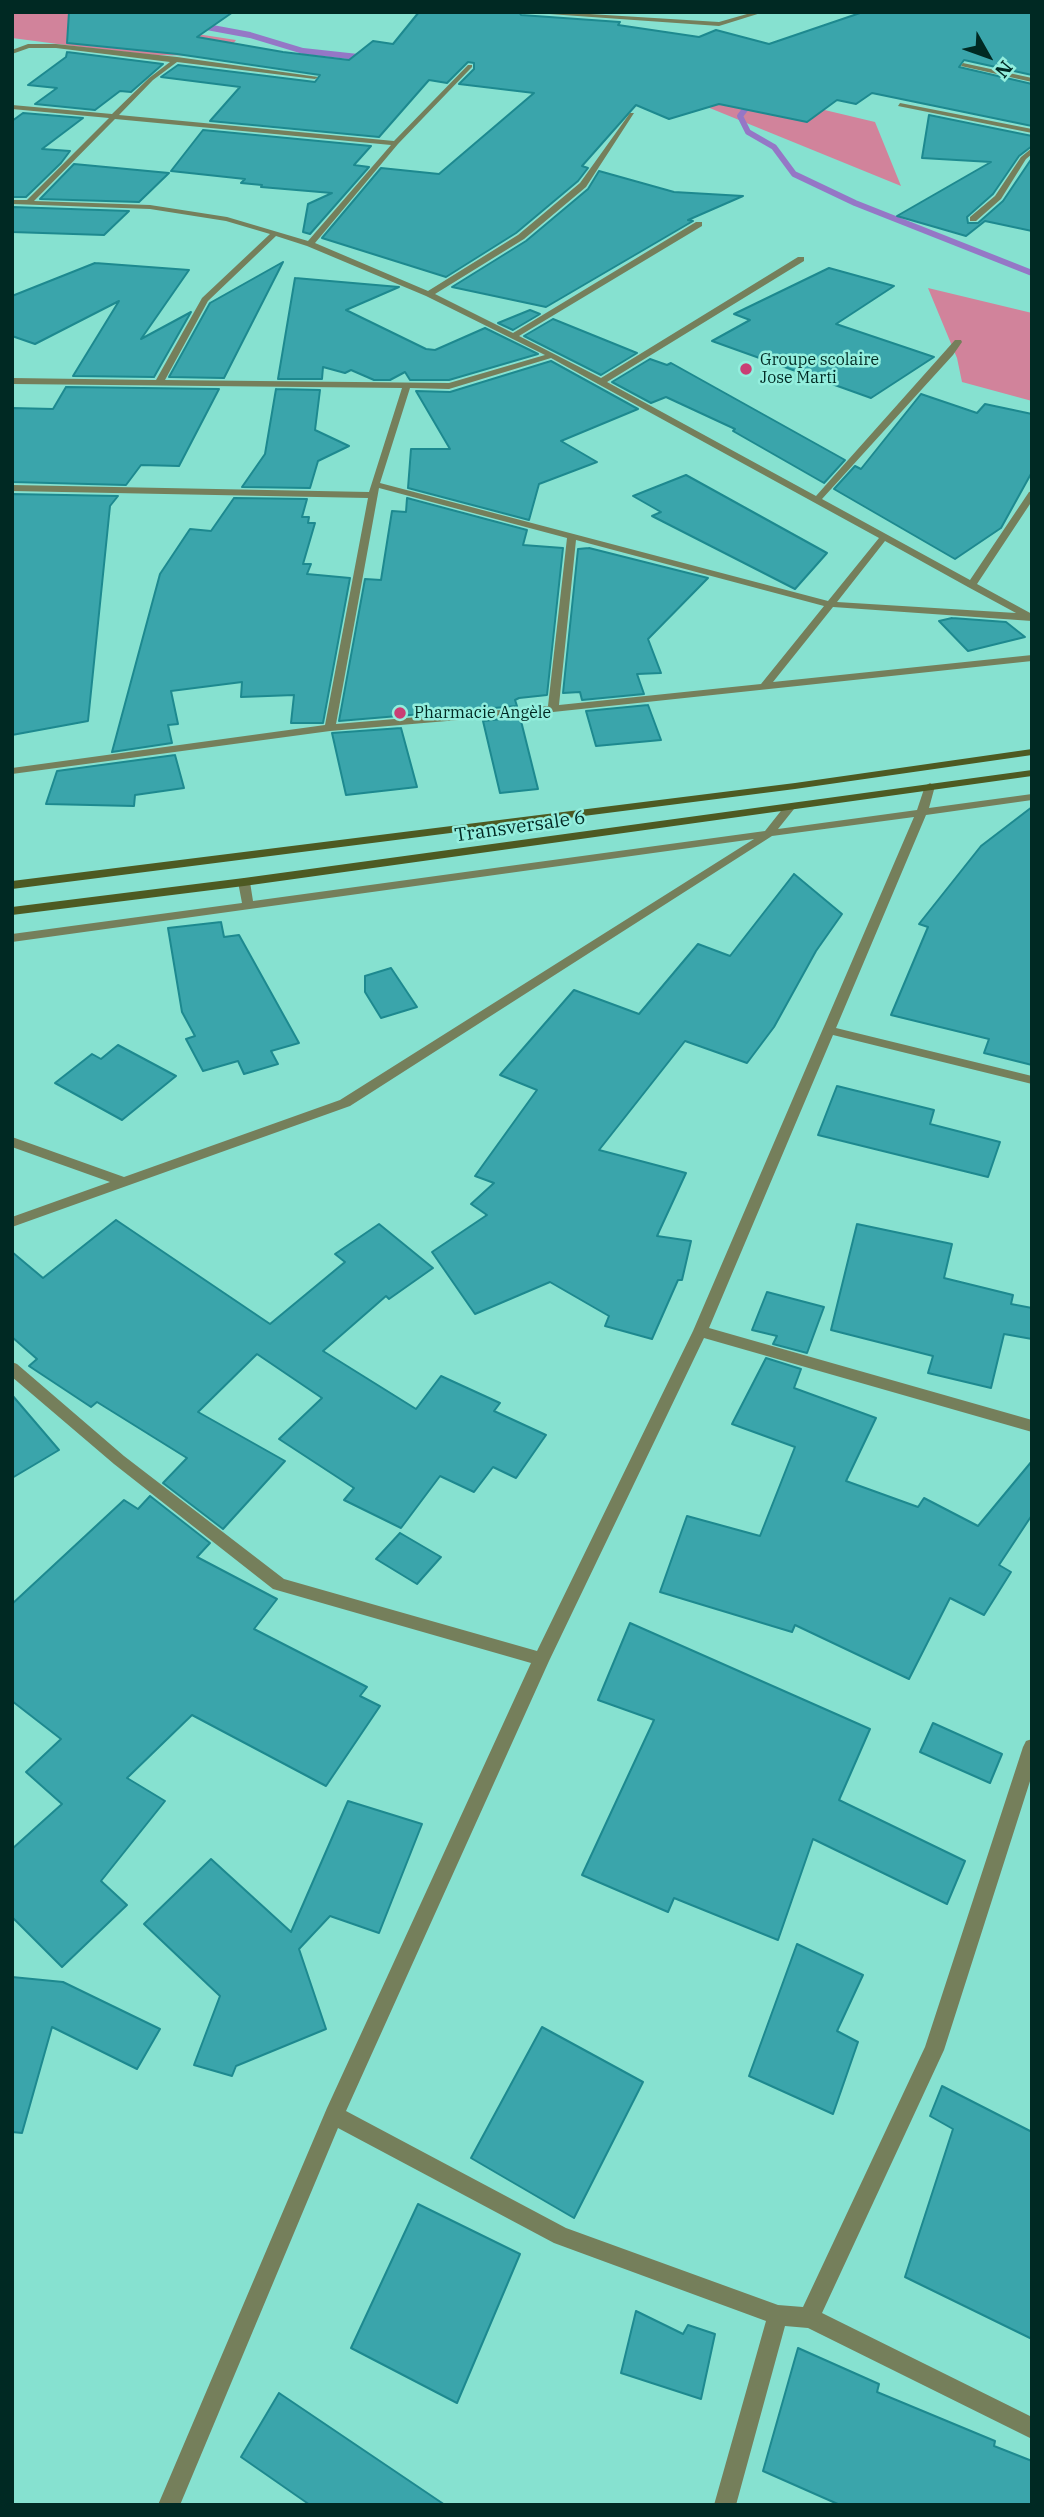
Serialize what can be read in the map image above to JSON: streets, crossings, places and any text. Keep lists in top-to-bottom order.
{
  "streets": {
    "main road": ["Transversale 6"]
  },
  "places": ["Groupe scolaire Jose Marti", "Pharmacie Angèle"],
  "north": "bottom right"
}
